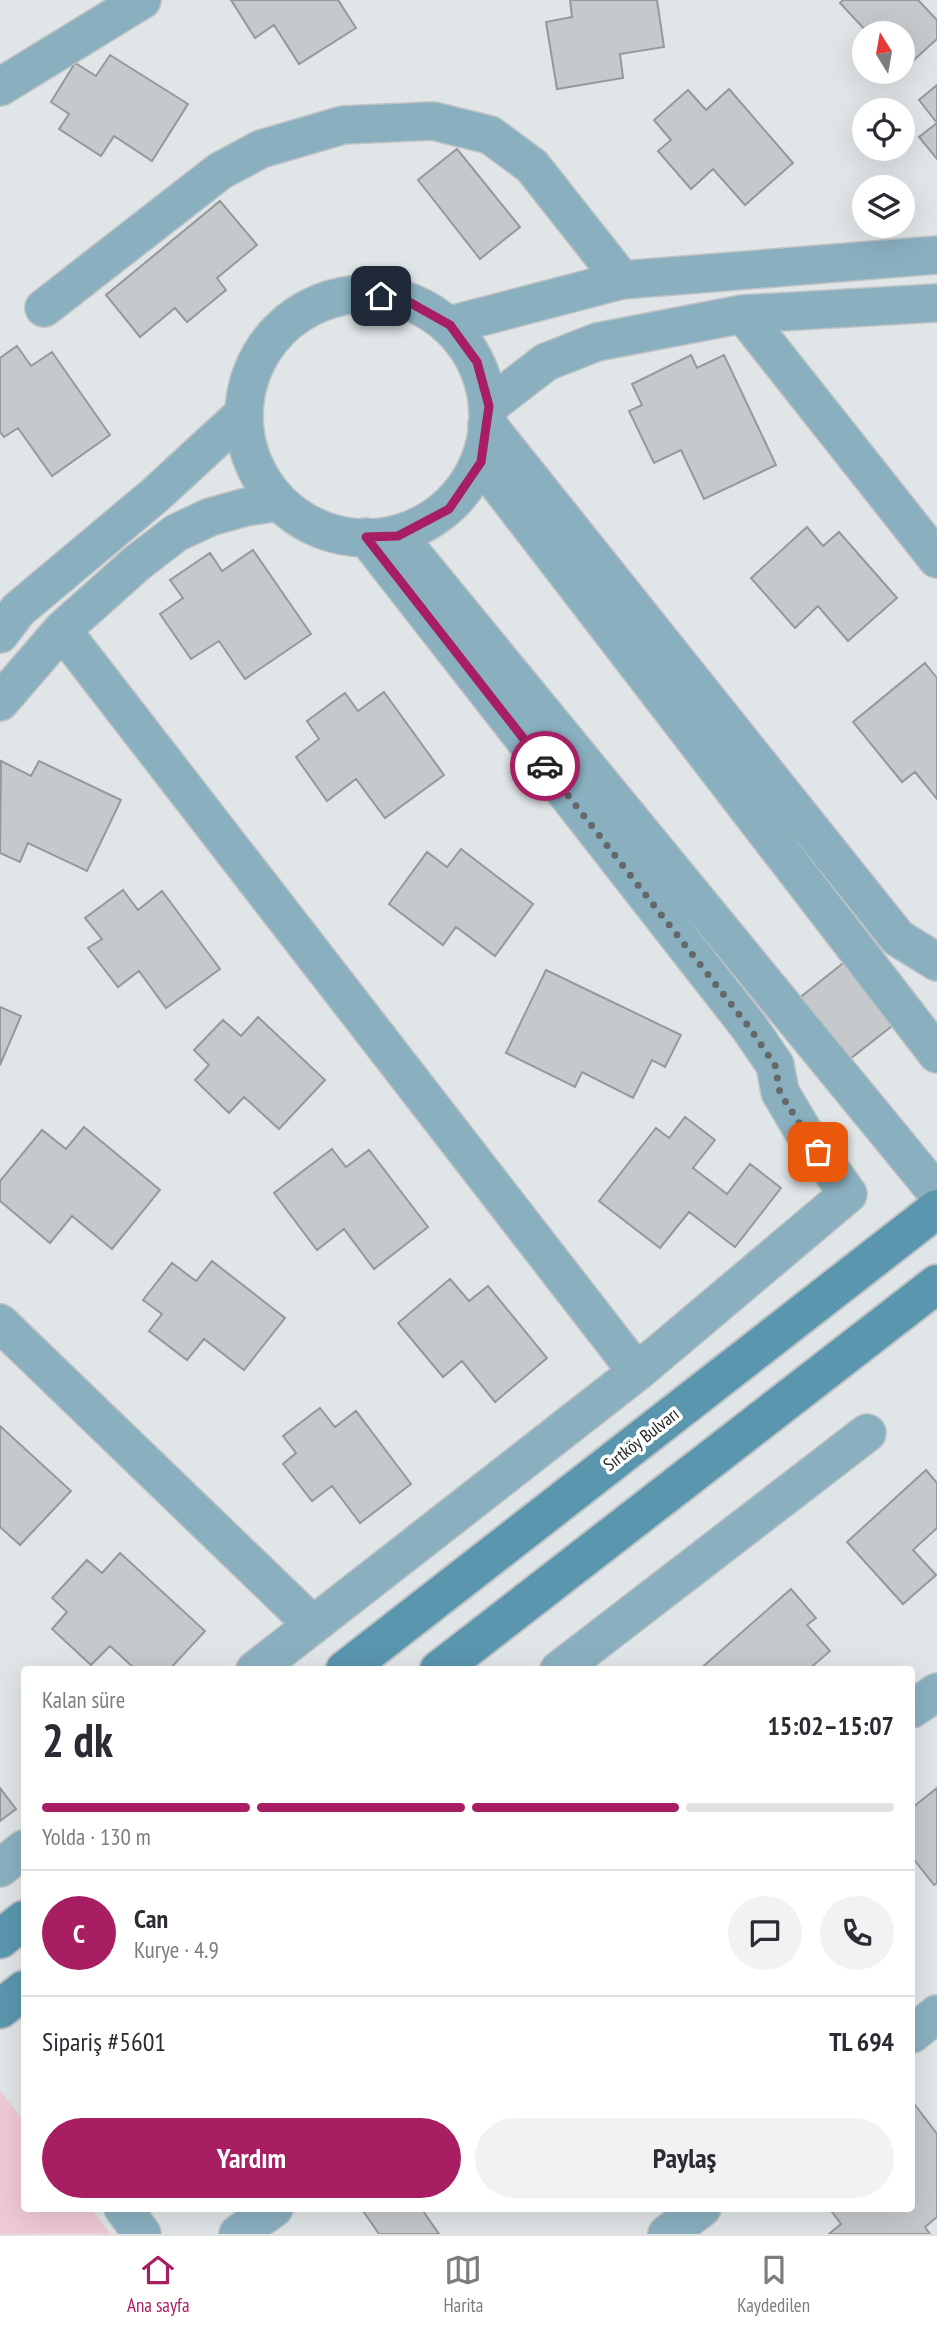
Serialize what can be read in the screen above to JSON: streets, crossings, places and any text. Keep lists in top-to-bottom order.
{
  "streets": {
    "main road": ["Sırtköy Bulvarı"]
  },
  "north": "top",
  "page": {
    "heading": ["2 dk", "Kalan süre", "15:02–15:07"],
    "panel": [
      "Can",
      "Kurye · 4.9",
      "Sipariş #5601",
      "TL 694"
    ],
    "bar": "Yolda · 130 m",
    "round": "C",
    "buttons": ["Yardım", "Paylaş"],
    "tabs": ["Ana sayfa", "Harita", "Kaydedilen"]
  }
}
